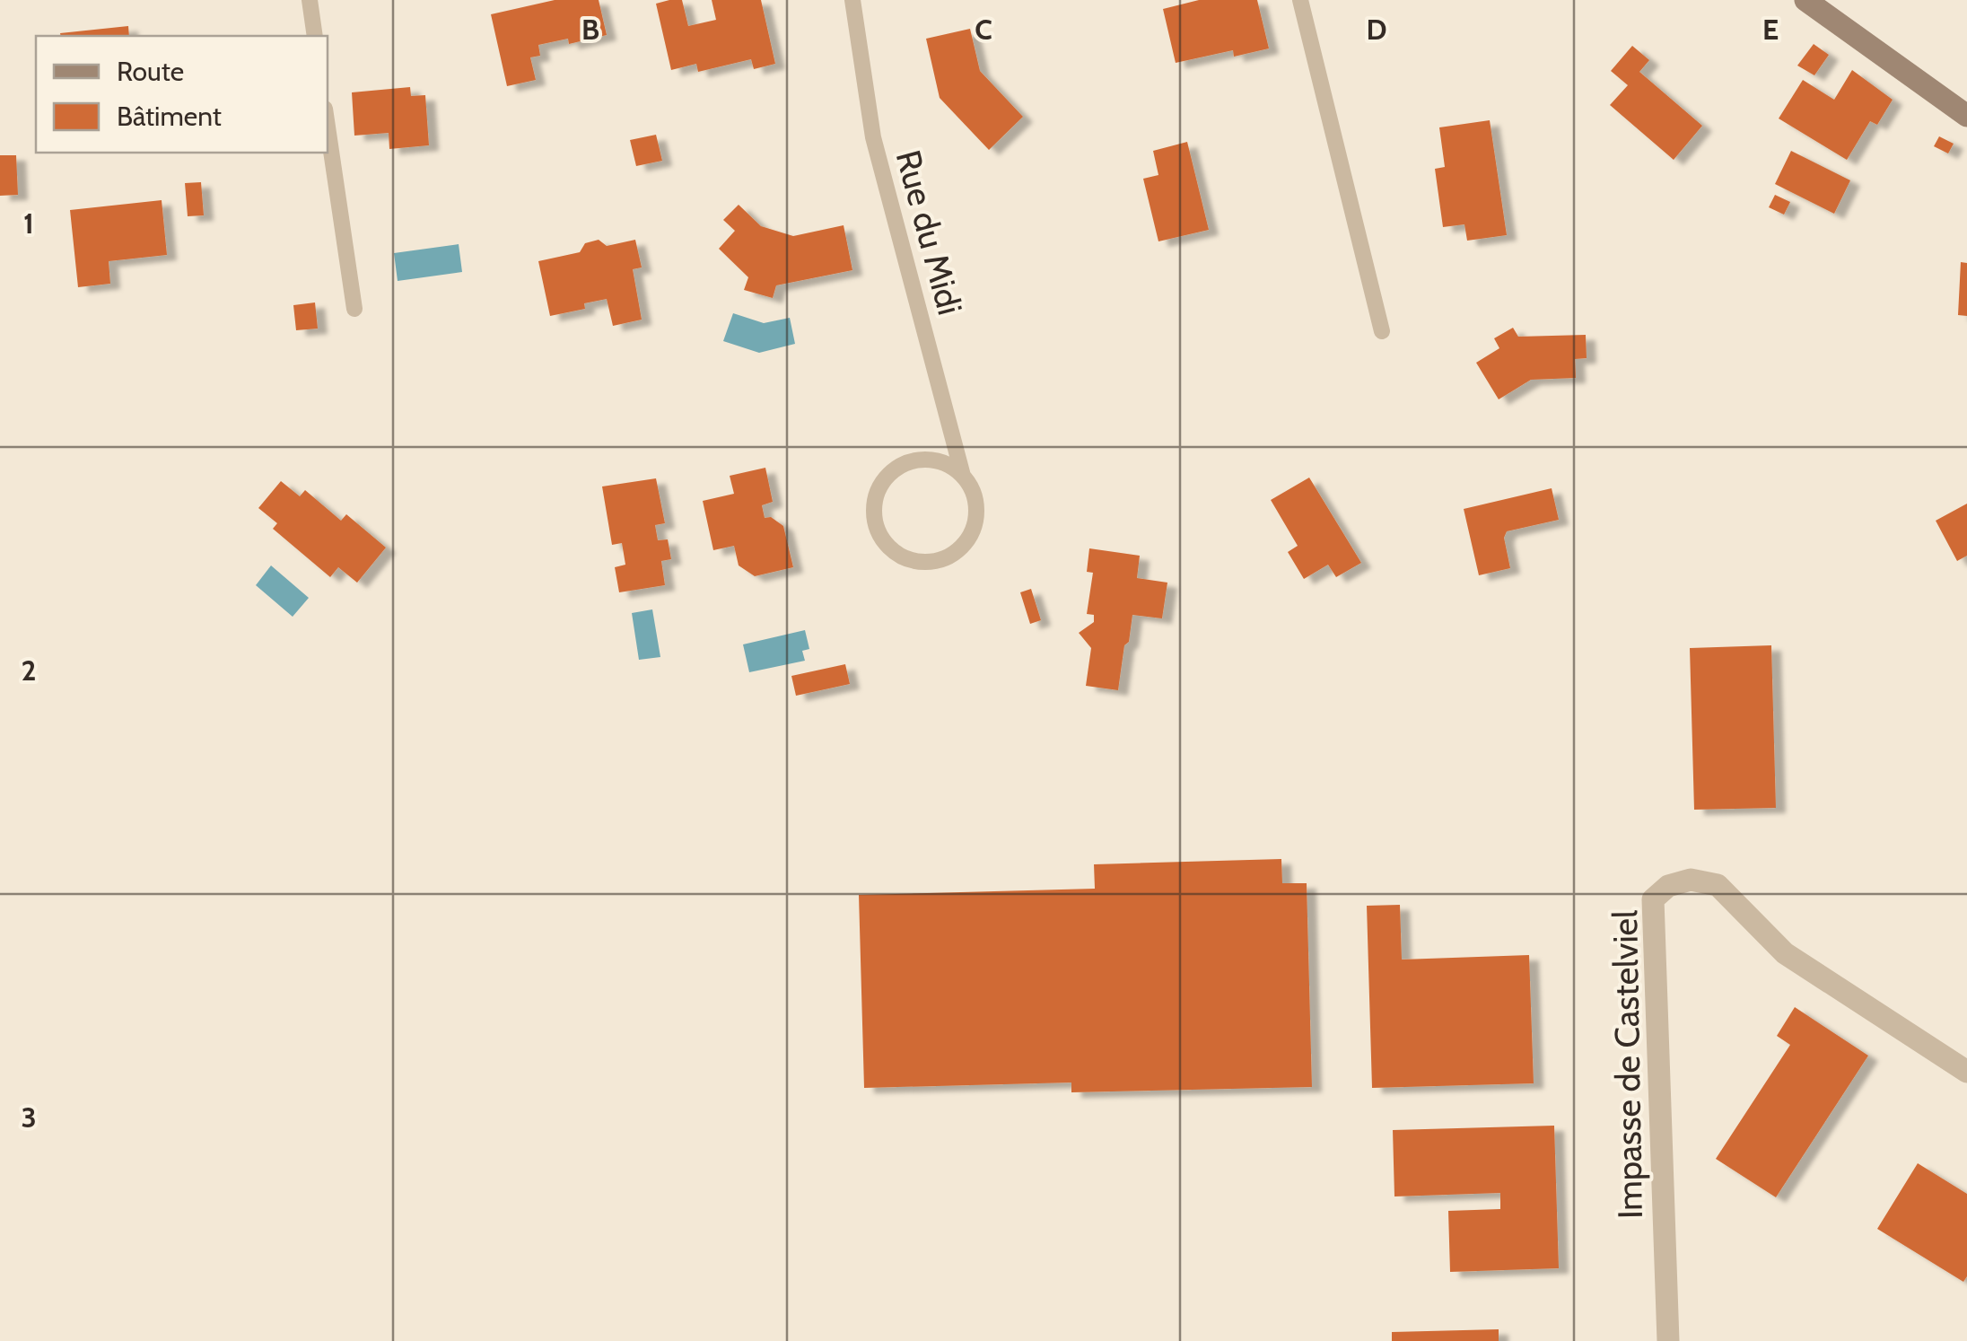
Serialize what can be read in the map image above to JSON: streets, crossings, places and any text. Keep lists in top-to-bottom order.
{
  "streets": {
    "street": ["Impasse de Castelviel"],
    "lane": ["Rue du Midi"]
  },
  "legend": ["Route", "Bâtiment"],
  "grid": {
    "columns": [
      "B",
      "C",
      "D",
      "E"
    ],
    "rows": ["1", "2", "3"]
  }
}
